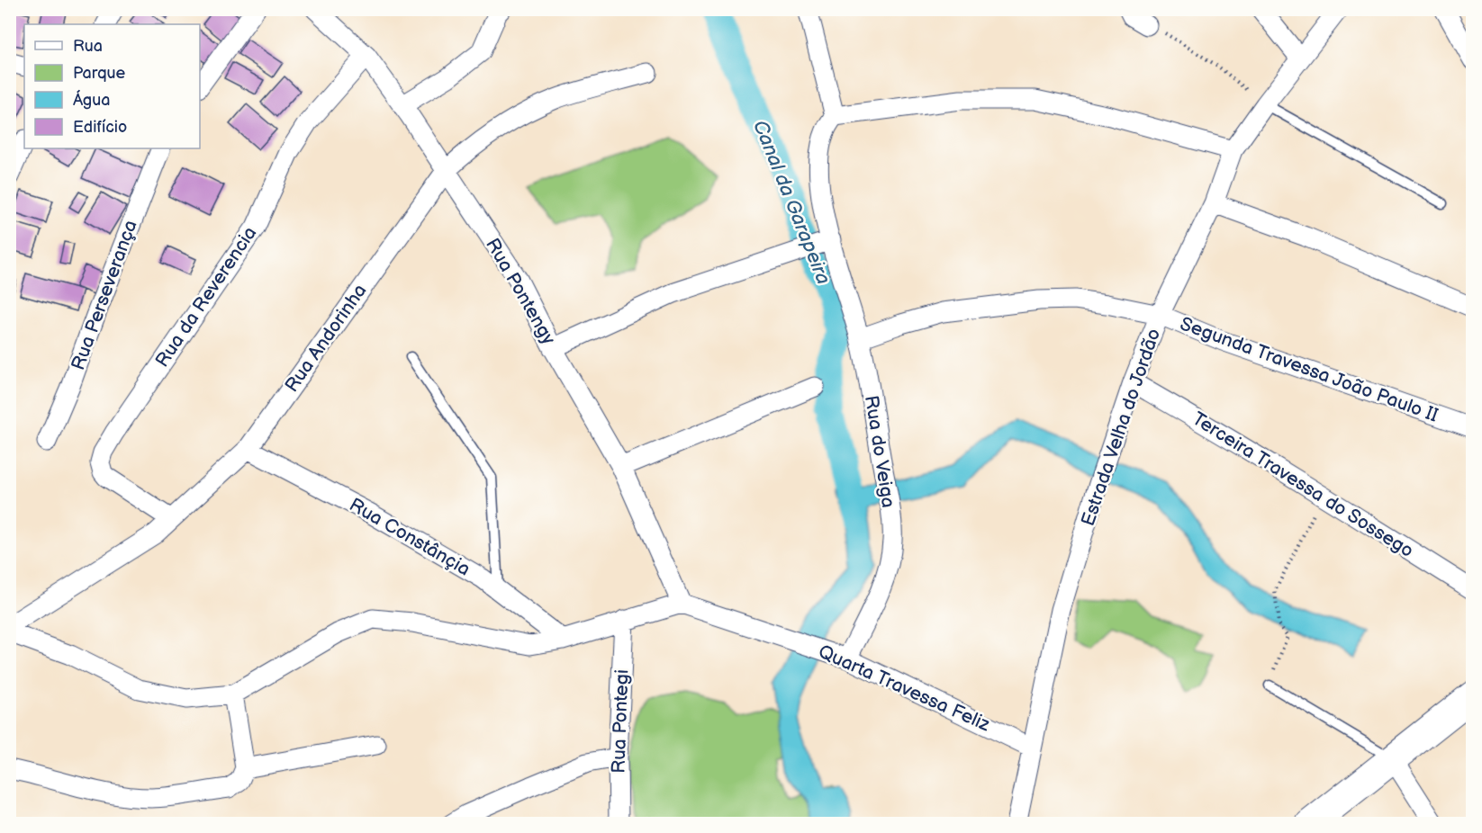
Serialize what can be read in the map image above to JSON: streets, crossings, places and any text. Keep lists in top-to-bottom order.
{
  "streets": {
    "street": [
      "Rua Pontengy",
      "Rua Perseverança",
      "Rua da Reverencia",
      "Rua Andorinha",
      "Segunda Travessa João Paulo II",
      "Estrada Velha do Jordão",
      "Rua do Veiga",
      "Terceira Travessa do Sossego",
      "Rua Constânçia",
      "Quarta Travessa Feliz",
      "Rua Pontegi"
    ]
  },
  "crossings": [
    ["Rua Pontengy", "Rua da Reverencia"],
    ["Rua Pontengy", "Rua Andorinha"],
    ["Rua Pontengy", "Quarta Travessa Feliz"],
    ["Rua da Reverencia", "Rua Andorinha"],
    ["Rua Andorinha", "Rua Constânçia"],
    ["Segunda Travessa João Paulo II", "Estrada Velha do Jordão"],
    ["Segunda Travessa João Paulo II", "Rua do Veiga"],
    ["Estrada Velha do Jordão", "Terceira Travessa do Sossego"],
    ["Estrada Velha do Jordão", "Quarta Travessa Feliz"],
    ["Rua do Veiga", "Quarta Travessa Feliz"]
  ],
  "water": ["Canal da Garapeira"],
  "legend": [
    "Rua",
    "Parque",
    "Água",
    "Edifício"
  ]
}
